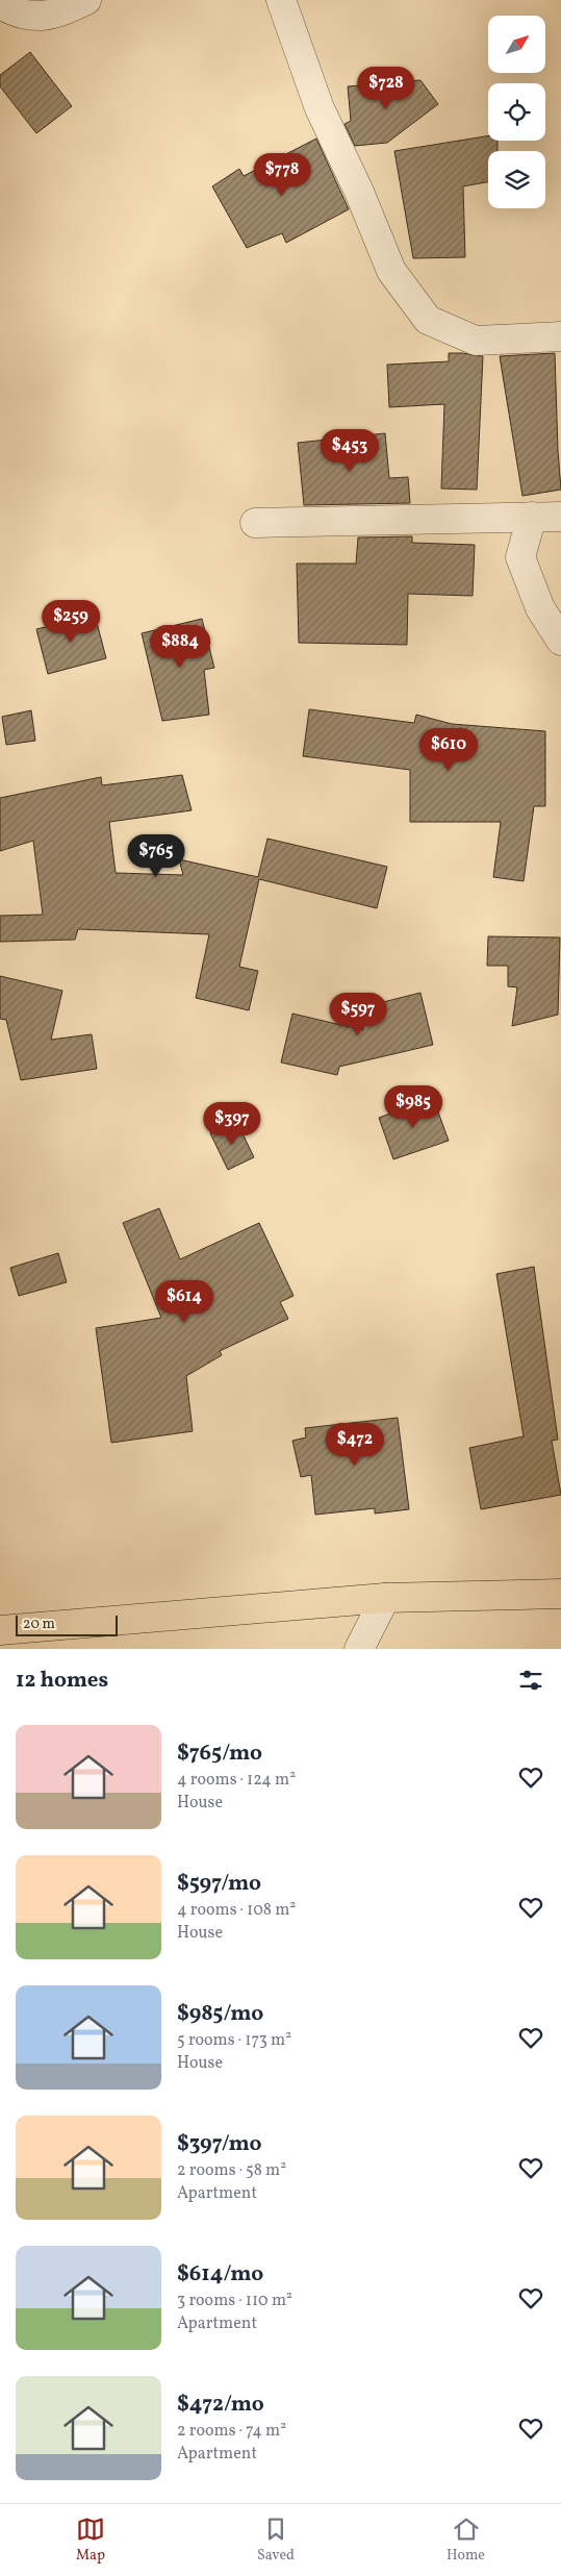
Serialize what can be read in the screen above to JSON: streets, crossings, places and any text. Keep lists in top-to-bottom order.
{
  "scale_bar": "20 m",
  "north": "top right",
  "page": {
    "price": [
      "$728",
      "$778",
      "$453",
      "$259",
      "$884",
      "$610",
      "$765",
      "$597",
      "$985",
      "$397",
      "$614",
      "$472"
    ],
    "scale": "20 m",
    "heading": "12 homes",
    "list": [
      {
        "name": "$765/mo",
        "note": "4 rooms · 124 m² · House"
      },
      {
        "name": "$597/mo",
        "note": "4 rooms · 108 m² · House"
      },
      {
        "name": "$985/mo",
        "note": "5 rooms · 173 m² · House"
      },
      {
        "name": "$397/mo",
        "note": "2 rooms · 58 m² · Apartment"
      },
      {
        "name": "$614/mo",
        "note": "3 rooms · 110 m² · Apartment"
      },
      {
        "name": "$472/mo",
        "note": "2 rooms · 74 m² · Apartment"
      }
    ],
    "tabs": ["Map", "Saved", "Home"]
  }
}
